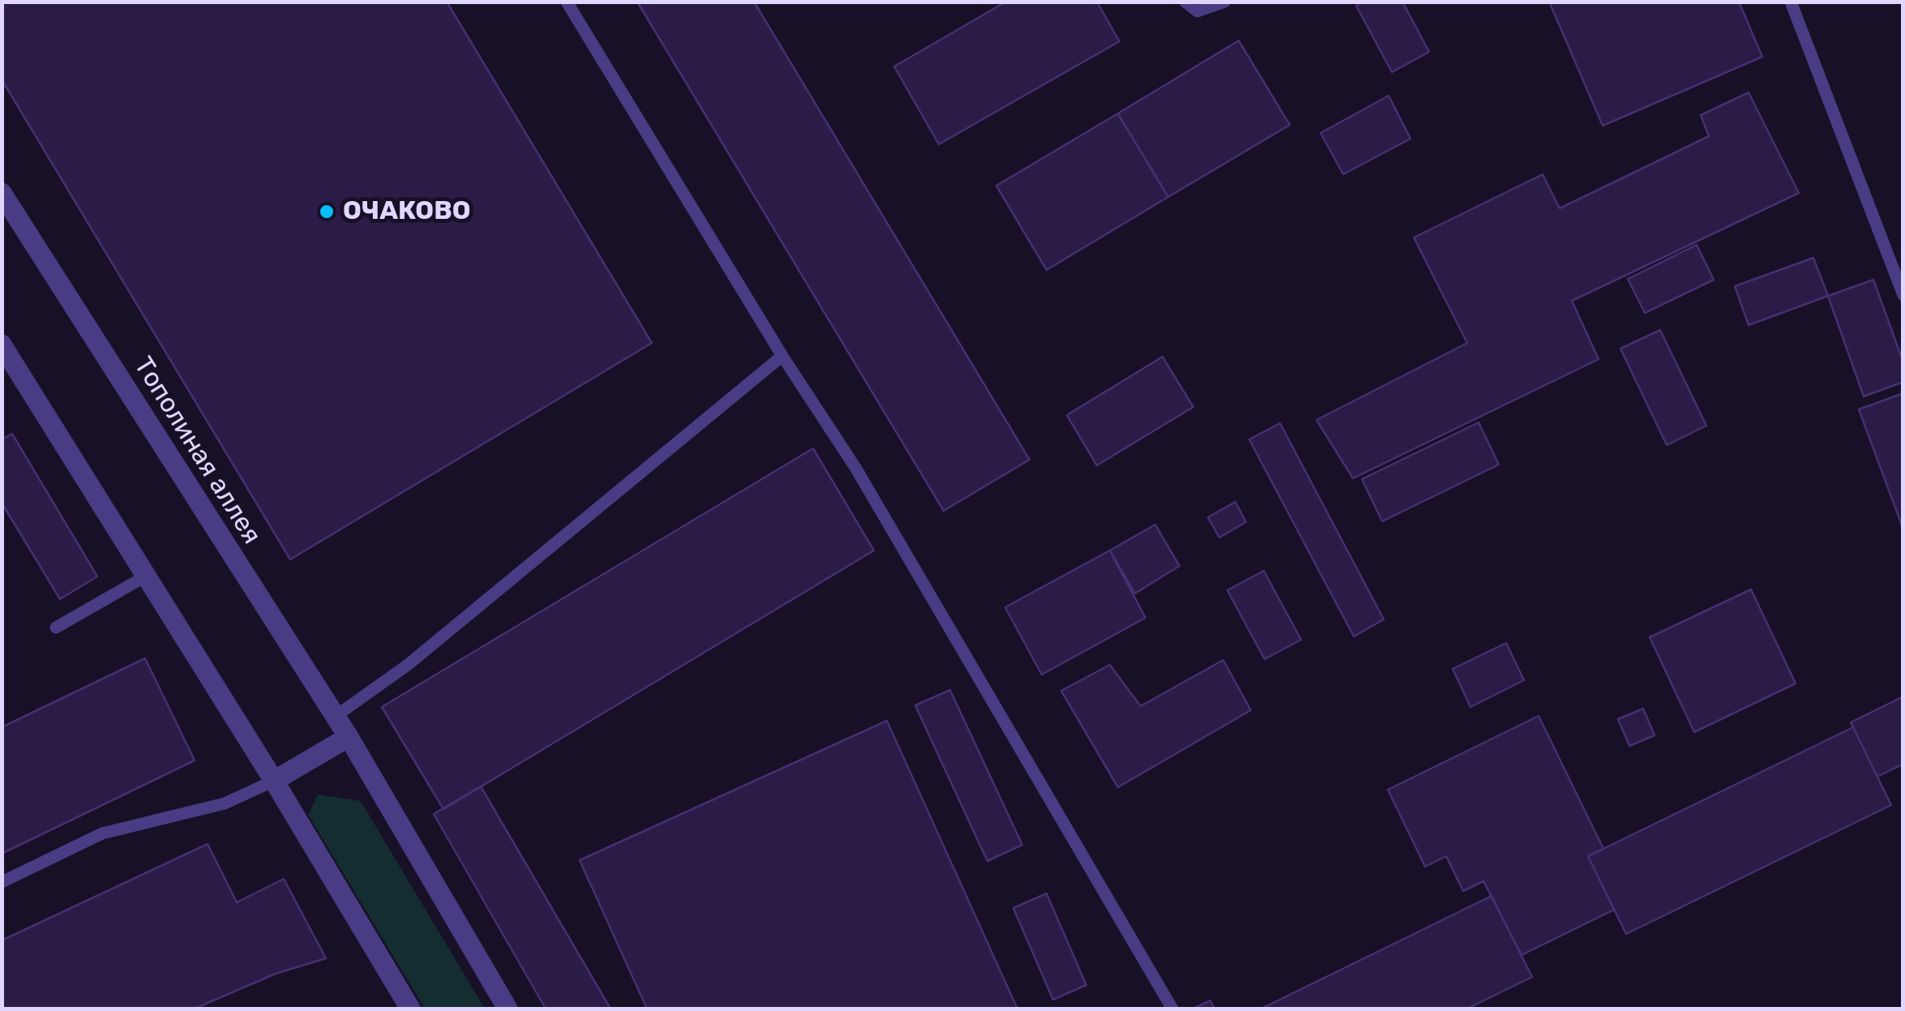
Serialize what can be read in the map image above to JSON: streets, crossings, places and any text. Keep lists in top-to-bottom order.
{
  "streets": {
    "street": ["Тополиная аллея"]
  },
  "places": ["ОЧАКОВО"]
}
